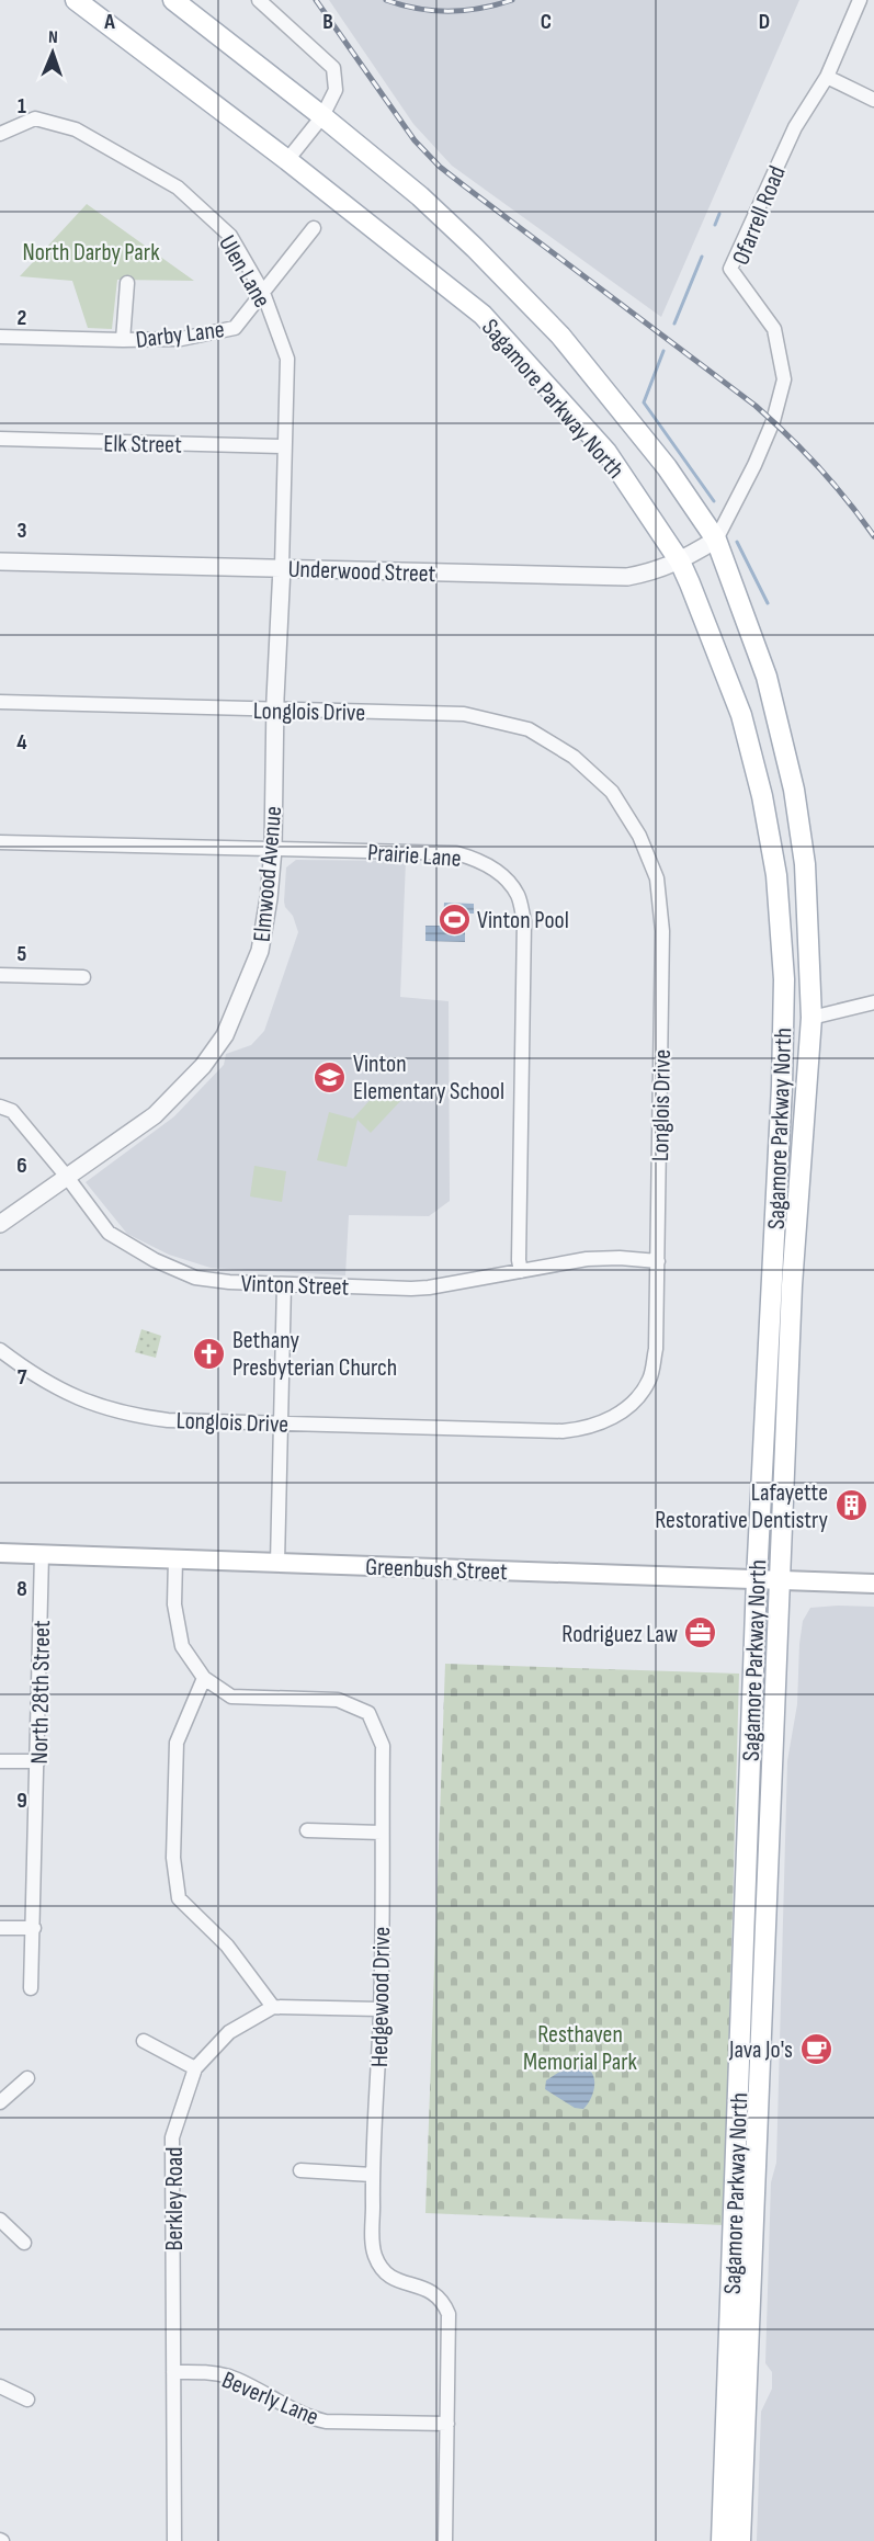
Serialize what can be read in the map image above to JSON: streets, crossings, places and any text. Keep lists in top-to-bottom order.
{
  "streets": {
    "main road": ["Sagamore Parkway North", "Greenbush Street"],
    "street": [
      "Ofarrell Road",
      "Ulen Lane",
      "Darby Lane",
      "Elk Street",
      "Underwood Street",
      "Longlois Drive",
      "Prairie Lane",
      "Elmwood Avenue",
      "Vinton Street",
      "North 28th Street",
      "Hedgewood Drive",
      "Berkley Road",
      "Beverly Lane"
    ]
  },
  "crossings": [
    ["Ofarrell Road", "Sagamore Parkway North"],
    ["Ofarrell Road", "Underwood Street"],
    ["Ulen Lane", "Darby Lane"],
    ["Ulen Lane", "Elk Street"],
    ["Ulen Lane", "Underwood Street"],
    ["Ulen Lane", "Elmwood Avenue"],
    ["Sagamore Parkway North", "Underwood Street"],
    ["Sagamore Parkway North", "Greenbush Street"],
    ["Underwood Street", "Elmwood Avenue"],
    ["Longlois Drive", "Elmwood Avenue"],
    ["Longlois Drive", "Vinton Street"],
    ["Prairie Lane", "Elmwood Avenue"],
    ["Prairie Lane", "Vinton Street"],
    ["Elmwood Avenue", "Vinton Street"],
    ["Greenbush Street", "North 28th Street"],
    ["Greenbush Street", "Hedgewood Drive"],
    ["Hedgewood Drive", "Beverly Lane"],
    ["Berkley Road", "Beverly Lane"]
  ],
  "parks": ["North Darby Park", "Resthaven Memorial Park"],
  "places": {
    "sports": ["Vinton Pool"],
    "school or university": ["Vinton Elementary School"],
    "church": ["Bethany Presbyterian Church"],
    "building": ["Lafayette Restorative Dentistry"],
    "office": ["Rodriguez Law"],
    "cafe": ["Java Jo's"]
  },
  "north": "top",
  "grid": {
    "columns": [
      "A",
      "B",
      "C",
      "D"
    ],
    "rows": [
      "1",
      "2",
      "3",
      "4",
      "5",
      "6",
      "7",
      "8",
      "9"
    ]
  }
}
